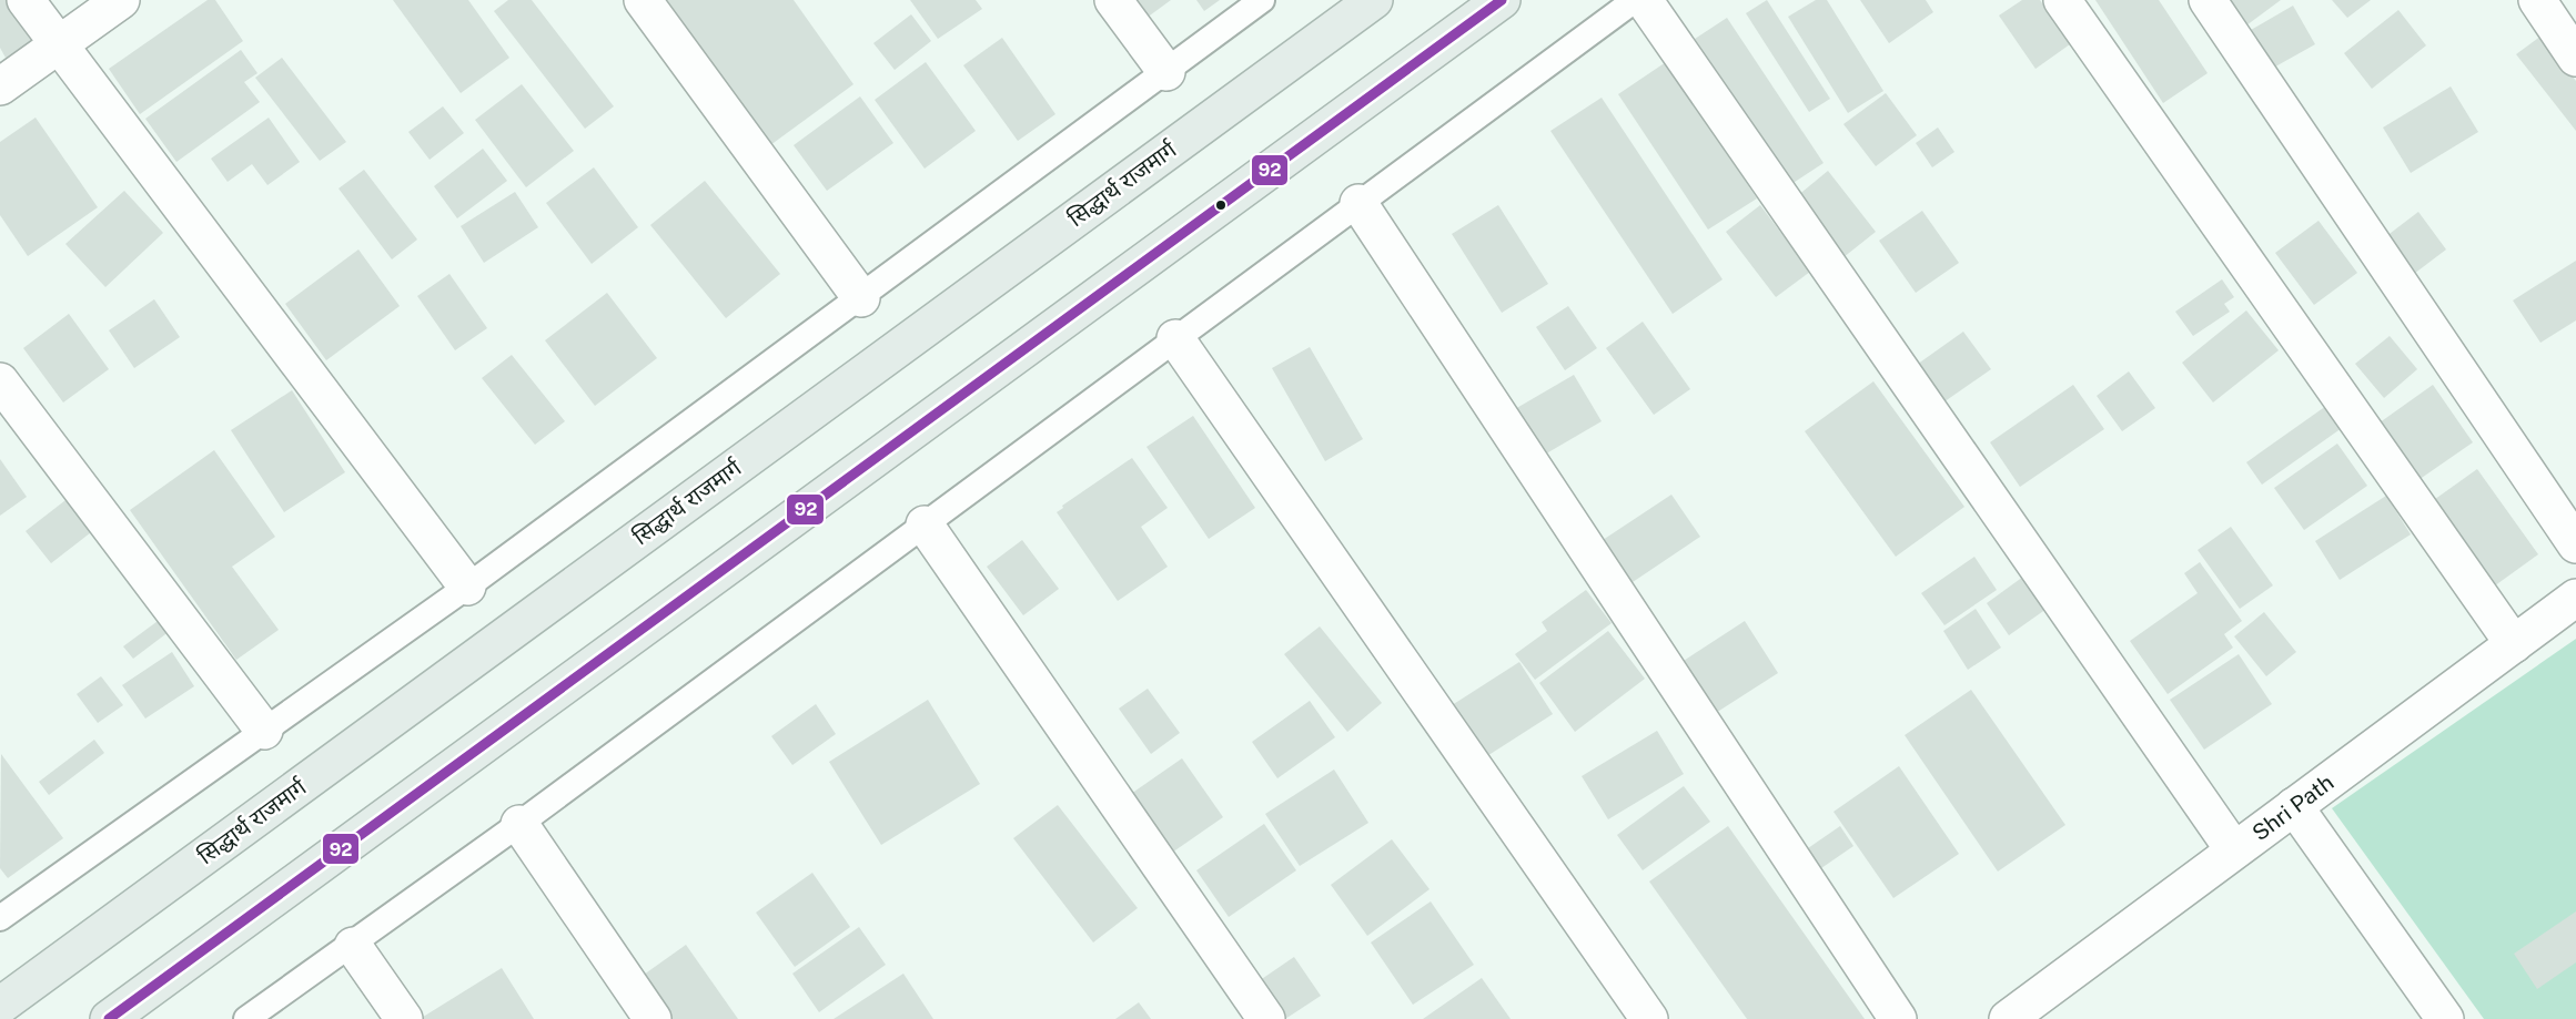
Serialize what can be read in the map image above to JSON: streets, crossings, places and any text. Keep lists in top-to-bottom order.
{
  "streets": {
    "highway": ["सिद्धार्थ राजमार्ग"],
    "street": ["Shri Path"]
  },
  "lines": ["transit line 92"]
}
